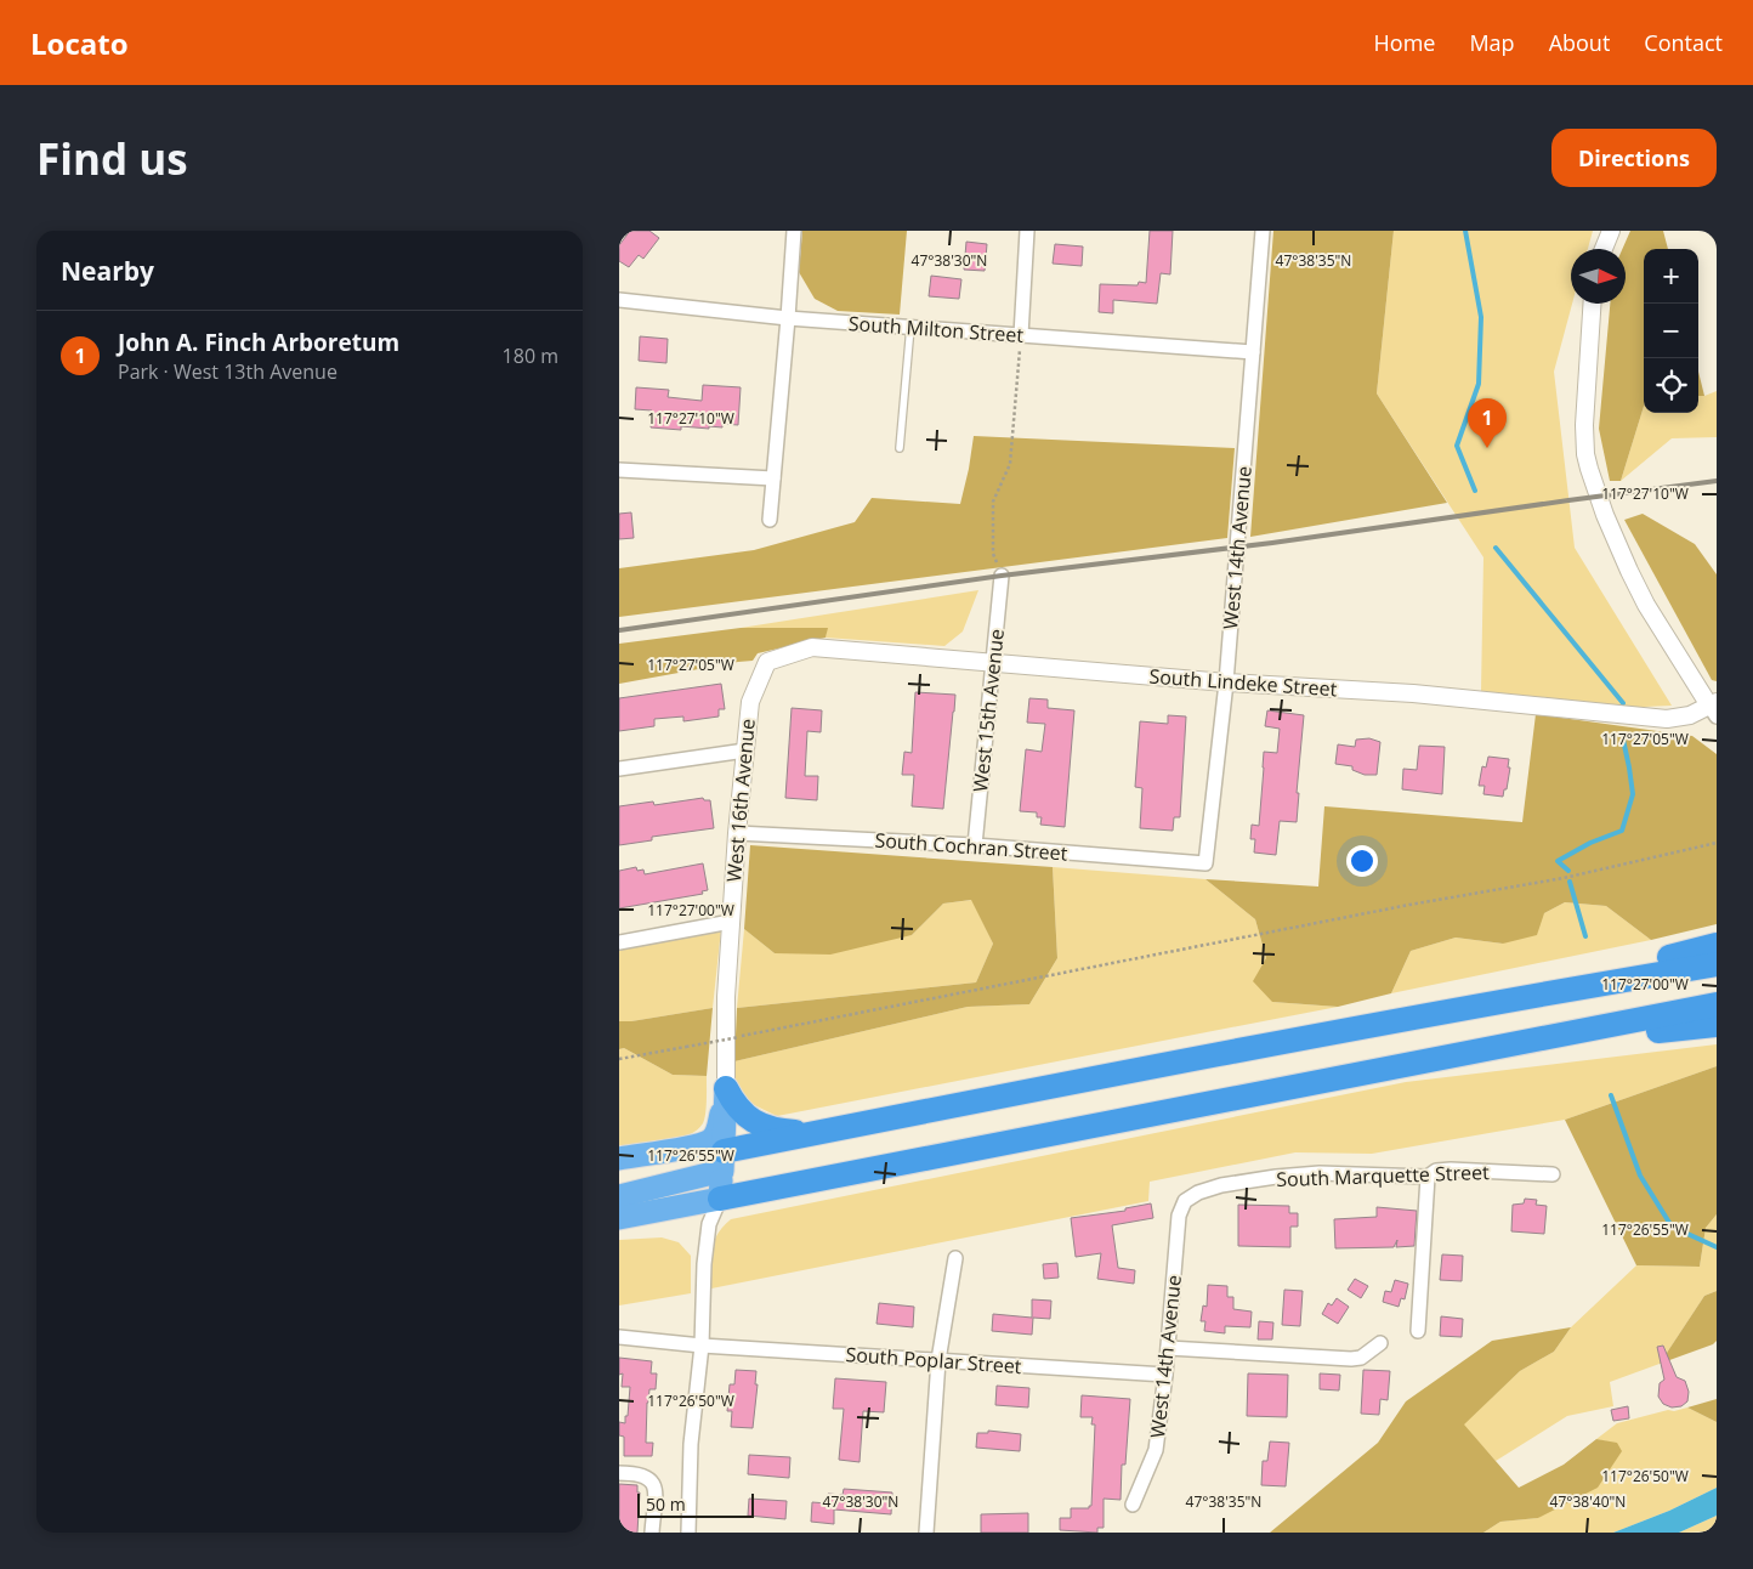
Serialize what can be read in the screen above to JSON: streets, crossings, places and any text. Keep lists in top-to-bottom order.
{
  "streets": {
    "street": [
      "South Milton Street",
      "West 14th Avenue",
      "South Lindeke Street",
      "West 15th Avenue",
      "West 16th Avenue",
      "South Cochran Street",
      "South Marquette Street",
      "South Poplar Street"
    ]
  },
  "crossings": [
    ["South Milton Street", "West 14th Avenue"],
    ["West 14th Avenue", "South Lindeke Street"],
    ["West 14th Avenue", "South Cochran Street"],
    ["West 14th Avenue", "South Marquette Street"],
    ["West 14th Avenue", "South Poplar Street"],
    ["South Lindeke Street", "West 15th Avenue"],
    ["South Lindeke Street", "West 16th Avenue"],
    ["West 15th Avenue", "South Cochran Street"],
    ["West 16th Avenue", "South Cochran Street"]
  ],
  "scale_bar": "50 m",
  "north": "right",
  "page": {
    "header": "Locato",
    "nav": [
      "Home",
      "Map",
      "About",
      "Contact"
    ],
    "buttons": "Directions",
    "title": "Find us",
    "heading": "Nearby",
    "map_buttons": ["+", "−"],
    "list": [
      {
        "mark": "1",
        "name": "John A. Finch Arboretum",
        "note": "Park · West 13th Avenue",
        "value": "180 m"
      }
    ],
    "pins": "1",
    "scale": "50 m"
  },
  "coordinates": [
    "47°38'30\"N",
    "47°38'35\"N",
    "117°27'10\"W",
    "117°27'05\"W",
    "117°27'00\"W",
    "117°26'55\"W",
    "117°26'50\"W",
    "47°38'40\"N"
  ]
}
